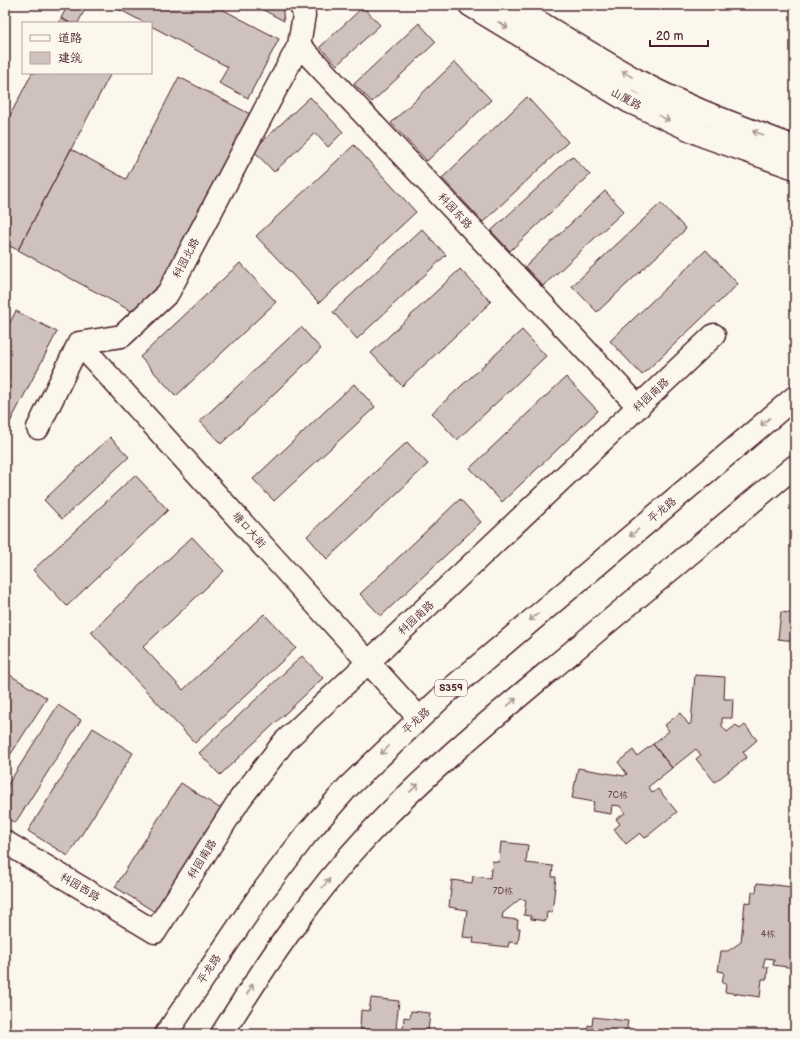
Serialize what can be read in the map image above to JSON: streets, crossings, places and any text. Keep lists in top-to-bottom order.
{
  "streets": {
    "street": [
      "山厦路",
      "科园东路",
      "科园北路",
      "科园南路",
      "平龙路",
      "塘口大街",
      "S359",
      "科园西路"
    ]
  },
  "crossings": [
    ["科园东路", "科园北路"],
    ["科园东路", "科园南路"],
    ["科园北路", "塘口大街"],
    ["科园南路", "塘口大街"],
    ["科园南路", "科园西路"],
    ["平龙路", "塘口大街"]
  ],
  "house_numbers": ["7C栋", "7D栋", "4栋"],
  "legend": ["道路", "建筑"],
  "scale_bar": "20 m"
}
